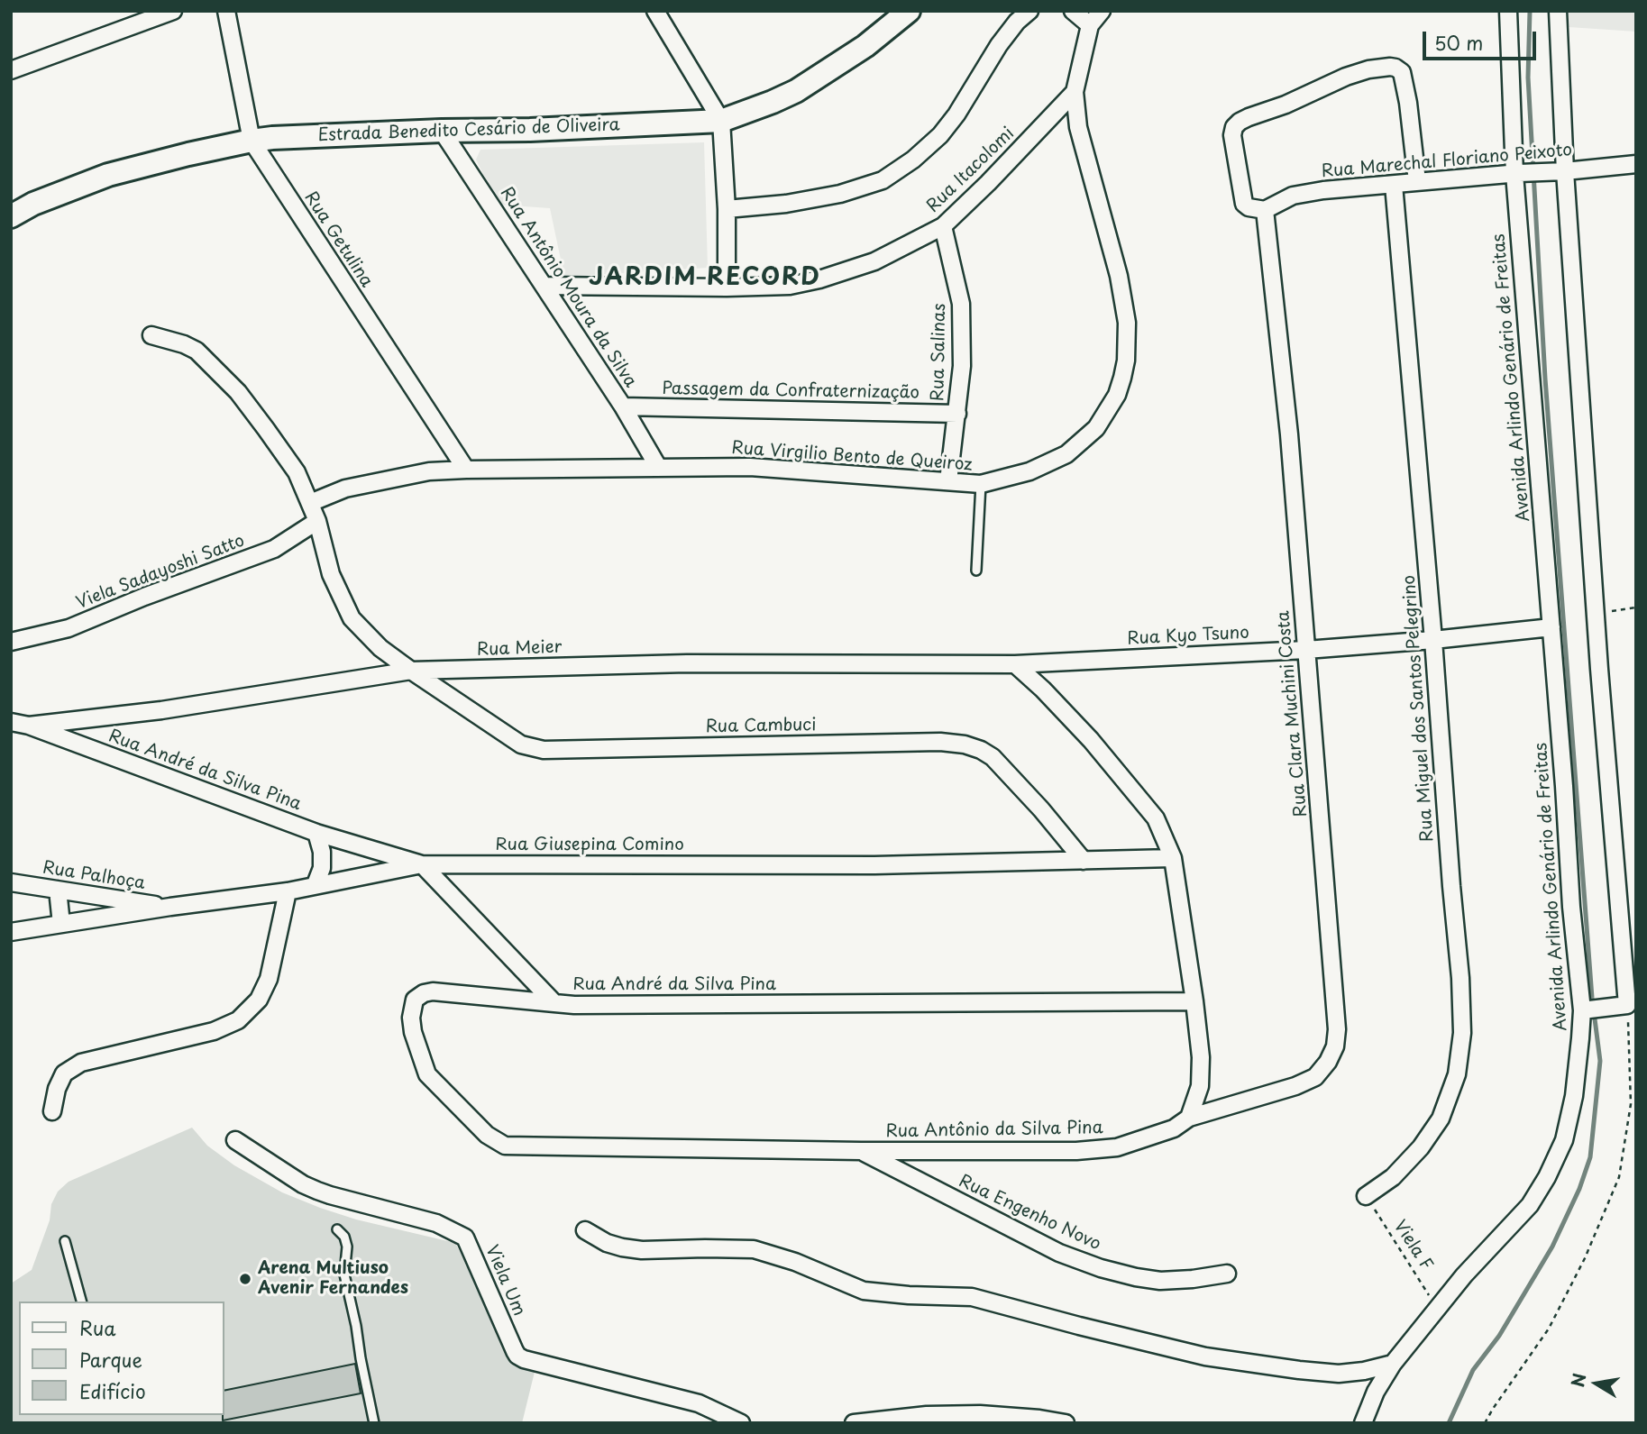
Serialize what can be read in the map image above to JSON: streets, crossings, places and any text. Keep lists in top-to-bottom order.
{
  "streets": {
    "main road": ["Estrada Benedito Cesário de Oliveira"],
    "street": [
      "Rua Marechal Floriano Peixoto",
      "Rua Itacolomi",
      "Rua Getulina",
      "Rua Antônio Moura da Silva",
      "Rua Salinas",
      "Avenida Arlindo Genário de Freitas",
      "Passagem da Confraternização",
      "Rua Virgilio Bento de Queiroz",
      "Viela Sadayoshi Satto",
      "Rua Kyo Tsuno",
      "Rua Meier",
      "Rua Miguel dos Santos Pelegrino",
      "Rua Clara Muchini Costa",
      "Rua Cambuci",
      "Rua André da Silva Pina",
      "Rua Giusepina Comino",
      "Rua Palhoça",
      "Rua Antônio da Silva Pina",
      "Rua Engenho Novo",
      "Viela Um"
    ],
    "path": ["Viela F"]
  },
  "crossings": [
    ["Estrada Benedito Cesário de Oliveira", "Rua Getulina"],
    ["Estrada Benedito Cesário de Oliveira", "Rua Antônio Moura da Silva"],
    ["Rua Marechal Floriano Peixoto", "Avenida Arlindo Genário de Freitas"],
    ["Rua Marechal Floriano Peixoto", "Rua Miguel dos Santos Pelegrino"],
    ["Rua Marechal Floriano Peixoto", "Rua Clara Muchini Costa"],
    ["Rua Itacolomi", "Rua Antônio Moura da Silva"],
    ["Rua Itacolomi", "Rua Salinas"],
    ["Rua Itacolomi", "Rua Virgilio Bento de Queiroz"],
    ["Rua Getulina", "Rua Virgilio Bento de Queiroz"],
    ["Rua Antônio Moura da Silva", "Passagem da Confraternização"],
    ["Rua Antônio Moura da Silva", "Rua Virgilio Bento de Queiroz"],
    ["Rua Salinas", "Passagem da Confraternização"],
    ["Rua Salinas", "Rua Virgilio Bento de Queiroz"],
    ["Avenida Arlindo Genário de Freitas", "Rua Kyo Tsuno"],
    ["Avenida Arlindo Genário de Freitas", "Viela F"],
    ["Rua Virgilio Bento de Queiroz", "Rua Cambuci"],
    ["Viela Sadayoshi Satto", "Rua Cambuci"],
    ["Rua Kyo Tsuno", "Rua Meier"],
    ["Rua Kyo Tsuno", "Rua Miguel dos Santos Pelegrino"],
    ["Rua Kyo Tsuno", "Rua Clara Muchini Costa"],
    ["Rua Meier", "Rua Cambuci"],
    ["Rua Meier", "Rua André da Silva Pina"],
    ["Rua Miguel dos Santos Pelegrino", "Viela F"],
    ["Rua Clara Muchini Costa", "Rua Antônio da Silva Pina"],
    ["Rua Cambuci", "Rua Giusepina Comino"],
    ["Rua André da Silva Pina", "Rua Giusepina Comino"],
    ["Rua André da Silva Pina", "Rua Antônio da Silva Pina"],
    ["Rua Giusepina Comino", "Rua Palhoça"],
    ["Rua Antônio da Silva Pina", "Rua Engenho Novo"]
  ],
  "districts": ["JARDIM RECORD"],
  "places": ["Arena Multiuso Avenir Fernandes"],
  "legend": ["Rua", "Parque", "Edifício"],
  "scale_bar": "50 m",
  "north": "left"
}
